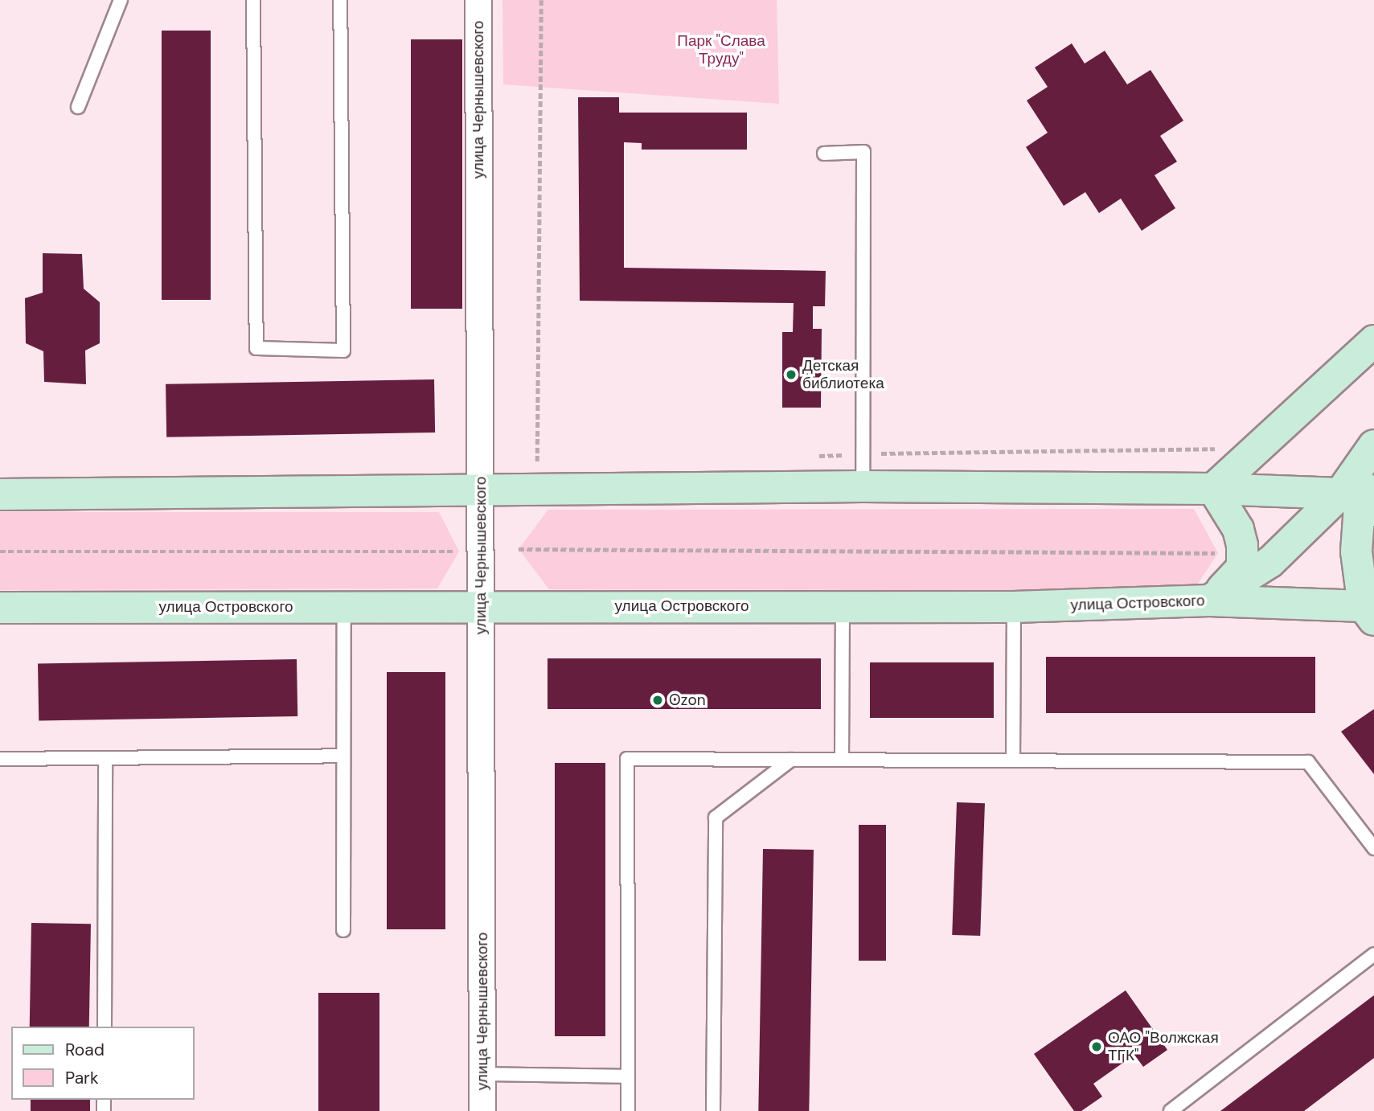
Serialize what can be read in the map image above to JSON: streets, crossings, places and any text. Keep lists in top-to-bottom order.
{
  "streets": {
    "main road": ["улица Островского"],
    "street": ["улица Чернышевского"]
  },
  "crossings": [
    ["улица Чернышевского", "улица Островского"]
  ],
  "parks": ["Парк \"Слава Труду\""],
  "places": ["Детская библиотека", "Ozon", "ОАО \"Волжская ТГК\""],
  "legend": ["Road", "Park"]
}
